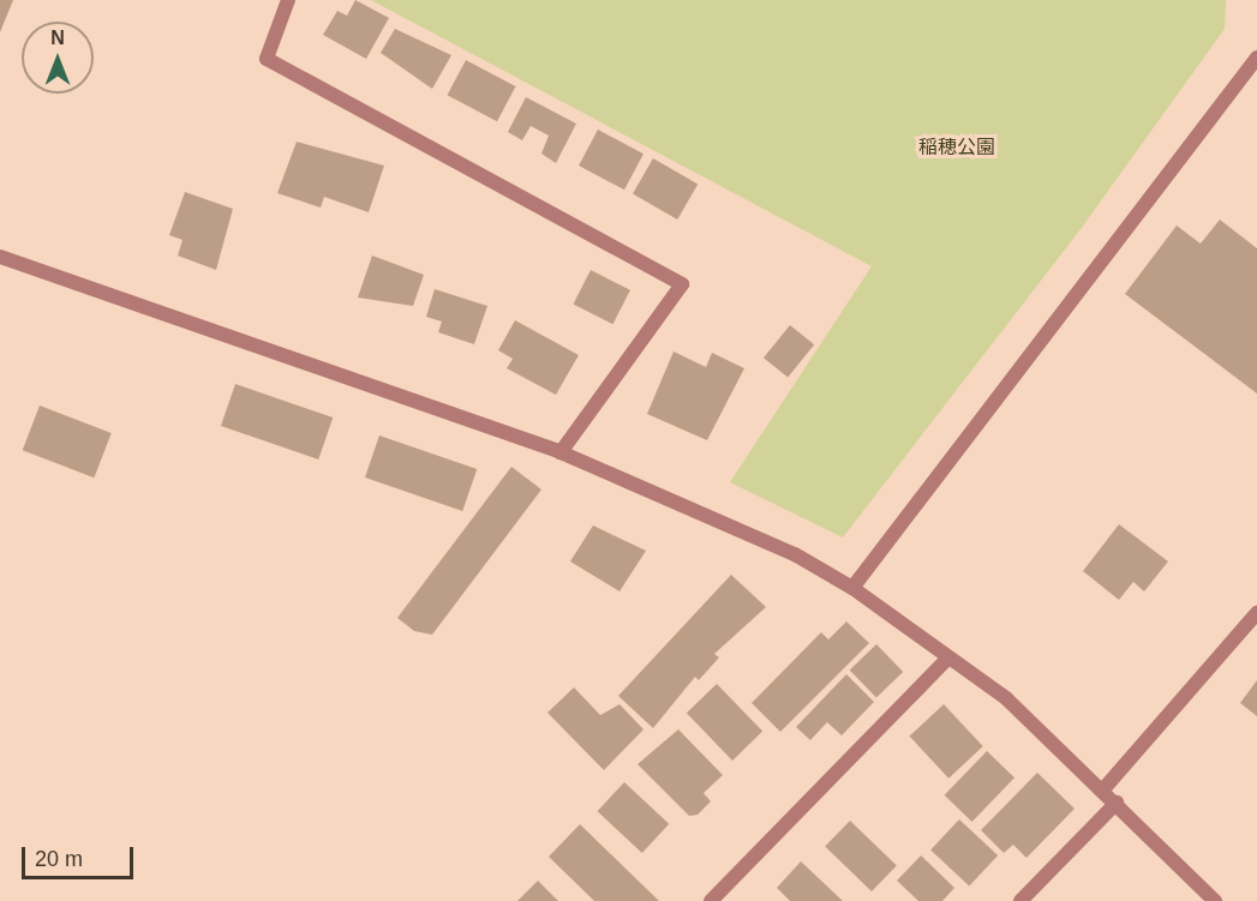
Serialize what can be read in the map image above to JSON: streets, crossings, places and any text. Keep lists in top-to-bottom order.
{
  "parks": ["稲穂公園"],
  "scale_bar": "20 m",
  "north": "top"
}
